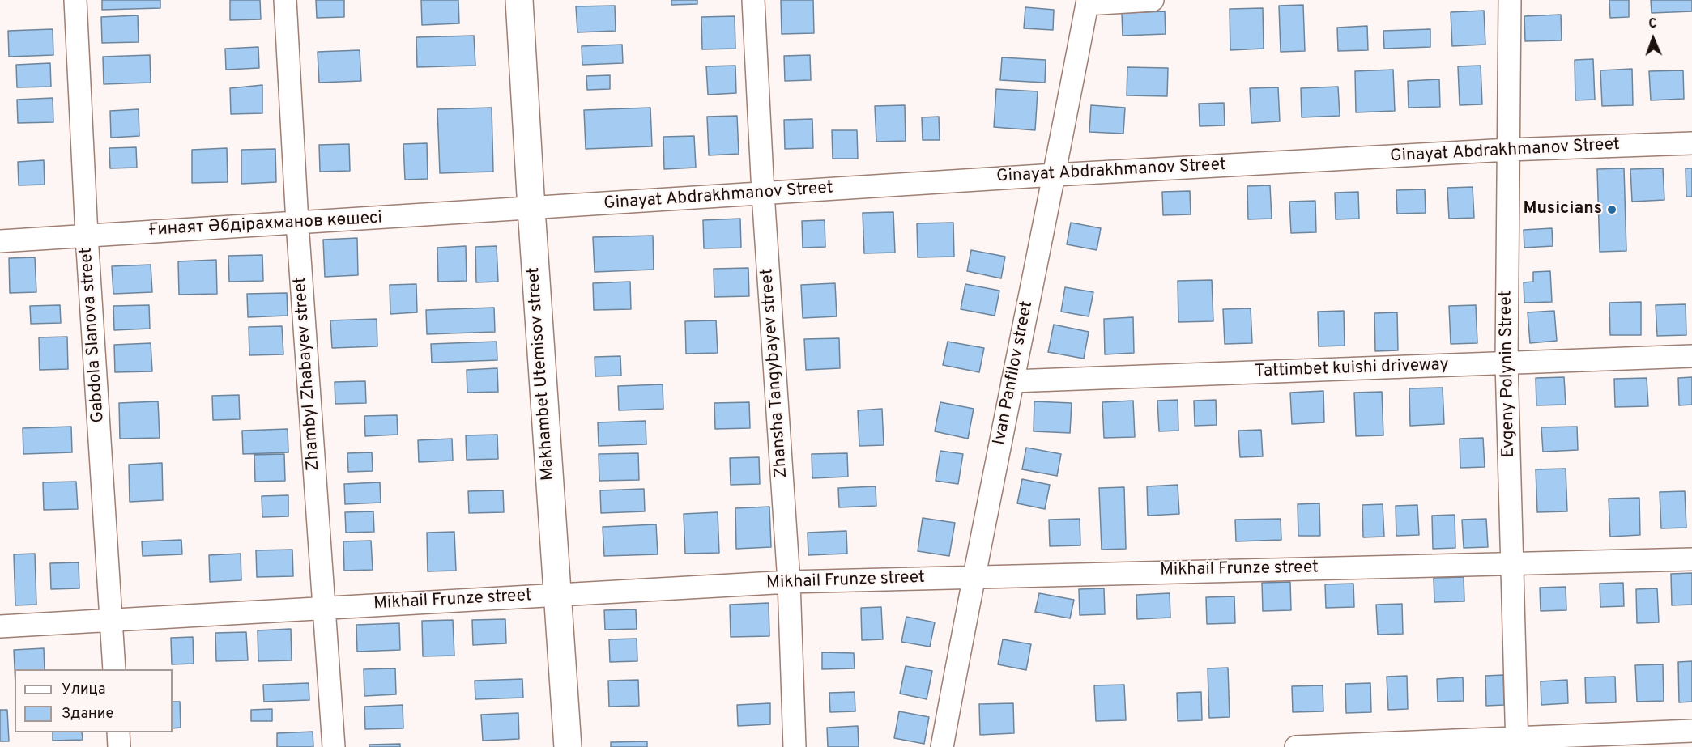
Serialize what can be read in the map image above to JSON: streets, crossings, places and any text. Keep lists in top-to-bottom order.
{
  "streets": {
    "main road": ["Makhambet Utemisov street"],
    "street": [
      "Ginayat Abdrakhmanov Street",
      "Ғинаят Әбдірахманов көшесі",
      "Gabdola Slanova street",
      "Tattimbet kuishi driveway",
      "Zhansha Tangybayev street",
      "Ivan Panfilov street",
      "Zhambyl Zhabayev street",
      "Evgeny Polynin Street",
      "Mikhail Frunze street"
    ]
  },
  "crossings": [
    ["Ginayat Abdrakhmanov Street", "Ғинаят Әбдірахманов көшесі"],
    ["Ginayat Abdrakhmanov Street", "Zhansha Tangybayev street"],
    ["Ginayat Abdrakhmanov Street", "Ivan Panfilov street"],
    ["Ginayat Abdrakhmanov Street", "Makhambet Utemisov street"],
    ["Ginayat Abdrakhmanov Street", "Evgeny Polynin Street"],
    ["Ғинаят Әбдірахманов көшесі", "Gabdola Slanova street"],
    ["Ғинаят Әбдірахманов көшесі", "Zhambyl Zhabayev street"],
    ["Ғинаят Әбдірахманов көшесі", "Makhambet Utemisov street"],
    ["Gabdola Slanova street", "Mikhail Frunze street"],
    ["Tattimbet kuishi driveway", "Ivan Panfilov street"],
    ["Tattimbet kuishi driveway", "Evgeny Polynin Street"],
    ["Zhansha Tangybayev street", "Mikhail Frunze street"],
    ["Ivan Panfilov street", "Mikhail Frunze street"],
    ["Zhambyl Zhabayev street", "Mikhail Frunze street"],
    ["Makhambet Utemisov street", "Mikhail Frunze street"],
    ["Evgeny Polynin Street", "Mikhail Frunze street"]
  ],
  "places": ["Musicians"],
  "legend": ["Улица", "Здание"],
  "north": "top"
}
